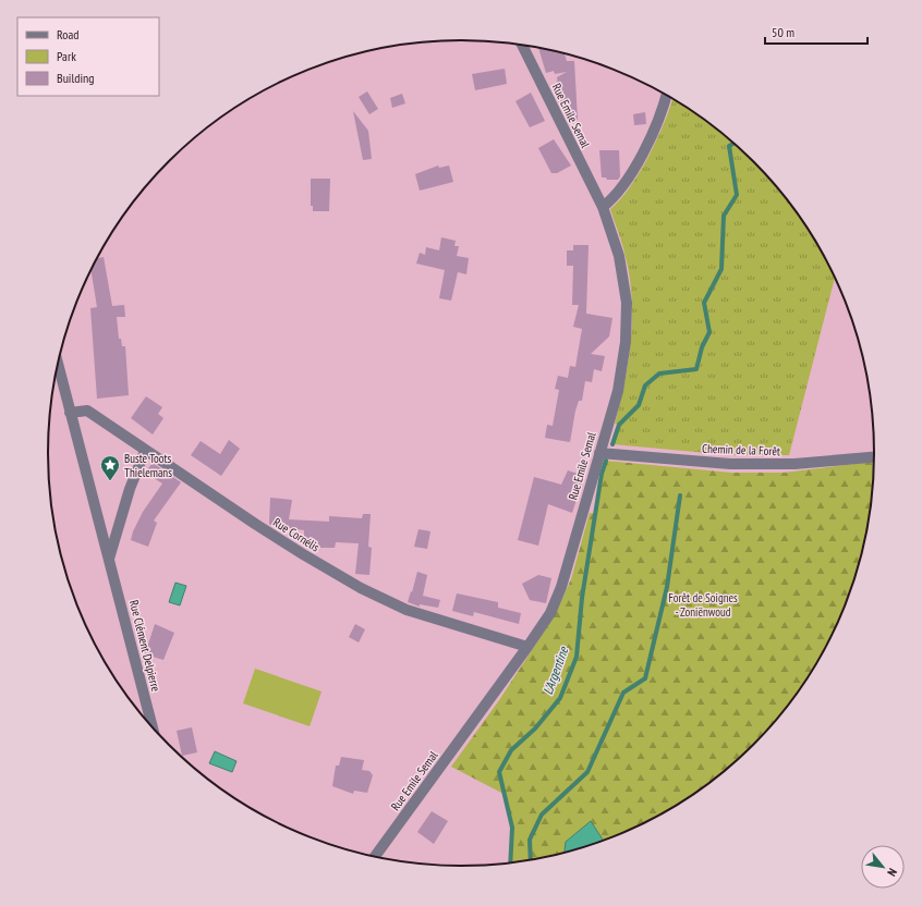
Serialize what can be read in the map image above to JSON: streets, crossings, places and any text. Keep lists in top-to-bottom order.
{
  "streets": {
    "street": [
      "Rue Emile Semal",
      "Chemin de la Forêt",
      "Rue Cornélis",
      "Rue Clément Delpierre"
    ]
  },
  "crossings": [
    ["Rue Emile Semal", "Chemin de la Forêt"],
    ["Rue Emile Semal", "Rue Cornélis"],
    ["Rue Cornélis", "Rue Clément Delpierre"]
  ],
  "water": ["L'Argentine"],
  "parks": ["Forêt de Soignes - Zoniënwoud"],
  "places": {
    "place": ["Buste Toots Thielemans"]
  },
  "legend": ["Road", "Park", "Building"],
  "scale_bar": "50 m",
  "north": "bottom right"
}
